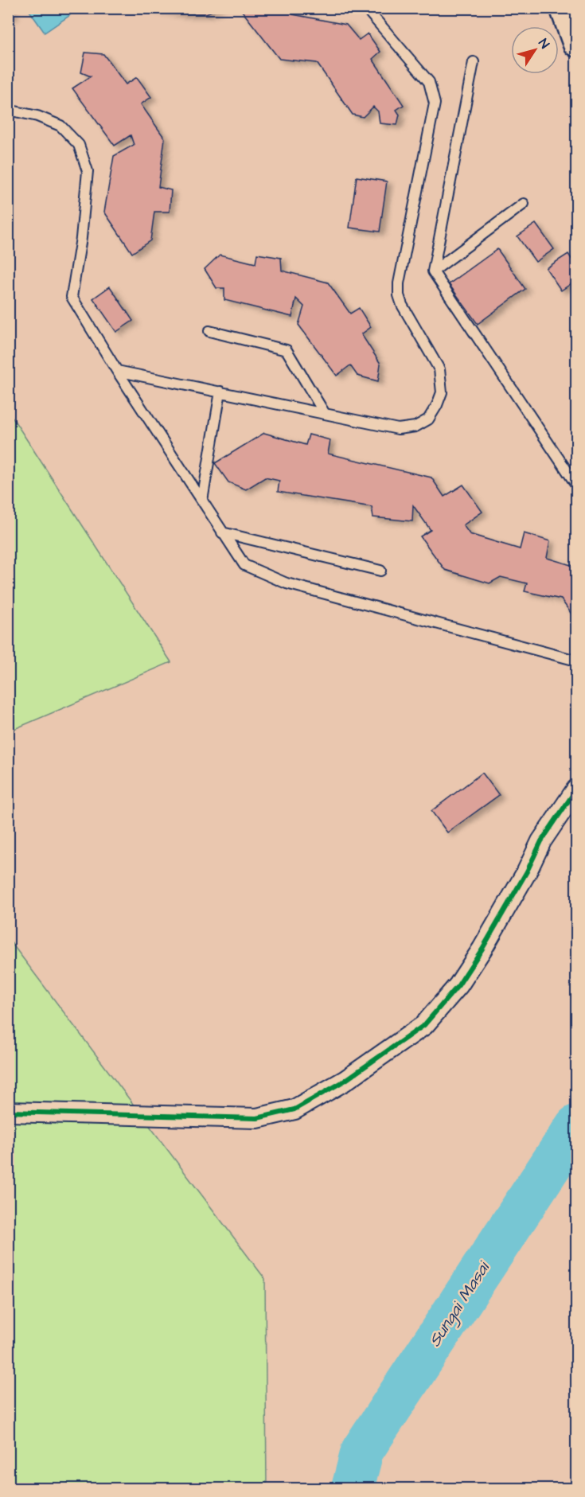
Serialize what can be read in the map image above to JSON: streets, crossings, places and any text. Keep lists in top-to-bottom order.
{
  "water": ["Sungai Masai"],
  "north": "top right"
}
